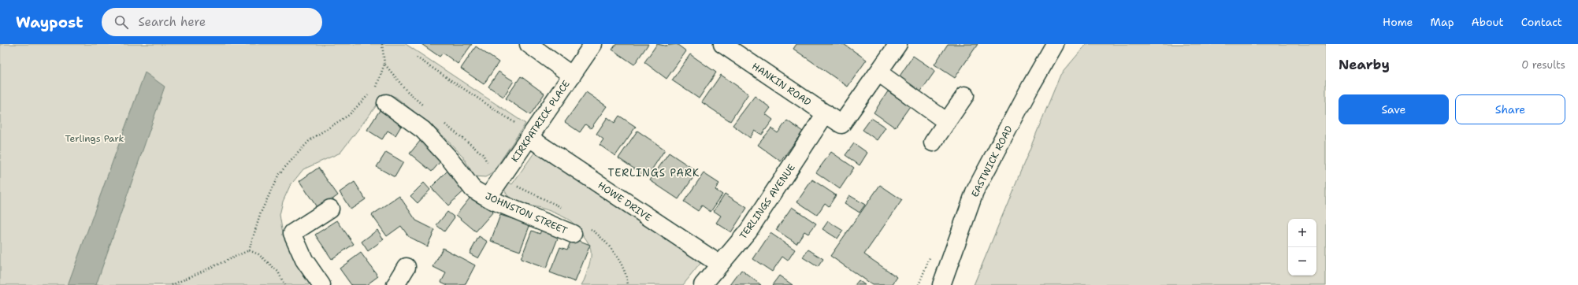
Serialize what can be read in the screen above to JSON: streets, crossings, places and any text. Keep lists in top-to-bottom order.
{
  "streets": {
    "street": [
      "HANKIN ROAD",
      "KIRKPATRICK PLACE",
      "EASTWICK ROAD",
      "HOWE DRIVE",
      "TERLINGS AVENUE",
      "JOHNSTON STREET"
    ]
  },
  "crossings": [
    ["HANKIN ROAD", "TERLINGS AVENUE"],
    ["KIRKPATRICK PLACE", "HOWE DRIVE"],
    ["KIRKPATRICK PLACE", "JOHNSTON STREET"],
    ["HOWE DRIVE", "TERLINGS AVENUE"]
  ],
  "districts": ["TERLINGS PARK"],
  "parks": ["Terlings Park"],
  "page": {
    "header": "Waypost",
    "search": "Search here",
    "nav": [
      "Home",
      "Map",
      "About",
      "Contact"
    ],
    "heading": ["Nearby", "0 results"],
    "buttons": ["Save", "Share"],
    "map_buttons": ["+", "−"]
  }
}
